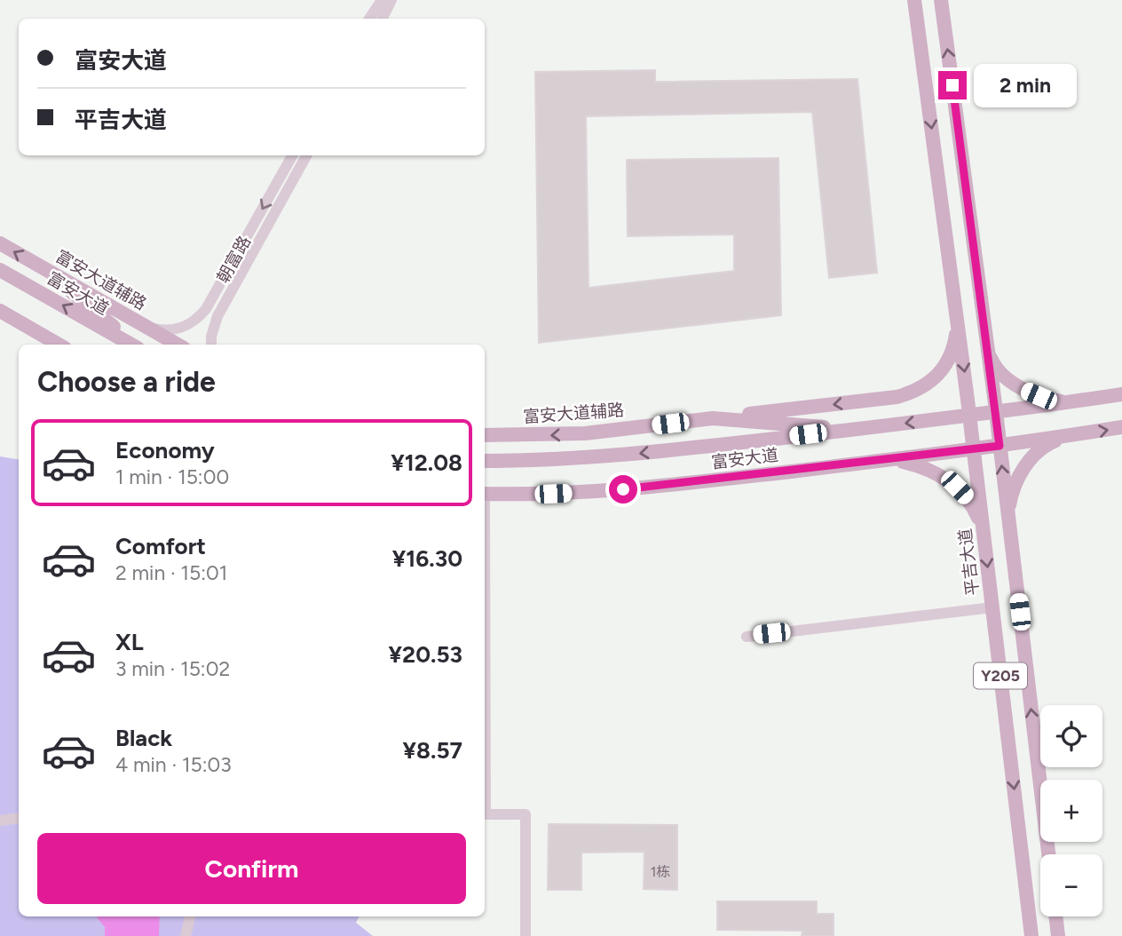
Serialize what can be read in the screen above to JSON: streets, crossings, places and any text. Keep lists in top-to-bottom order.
{
  "streets": {
    "main road": [
      "富安大道辅路",
      "富安大道",
      "平吉大道",
      "Y205"
    ],
    "street": ["朝富路"]
  },
  "crossings": [
    ["朝富路", "富安大道辅路"],
    ["富安大道辅路", "富安大道"],
    ["富安大道", "平吉大道"],
    ["富安大道", "Y205"]
  ],
  "one_way": ["富安大道辅路"],
  "house_numbers": ["1栋"],
  "page": {
    "banner": ["富安大道", "平吉大道"],
    "bubble": "2 min",
    "heading": "Choose a ride",
    "list": [
      {
        "name": "Economy",
        "note": "1 min · 15:00",
        "value": "¥12.08"
      },
      {
        "name": "Comfort",
        "note": "2 min · 15:01",
        "value": "¥16.30"
      },
      {
        "name": "XL",
        "note": "3 min · 15:02",
        "value": "¥20.53"
      },
      {
        "name": "Black",
        "note": "4 min · 15:03",
        "value": "¥8.57"
      }
    ],
    "map_buttons": ["+", "−"],
    "buttons": "Confirm"
  }
}
